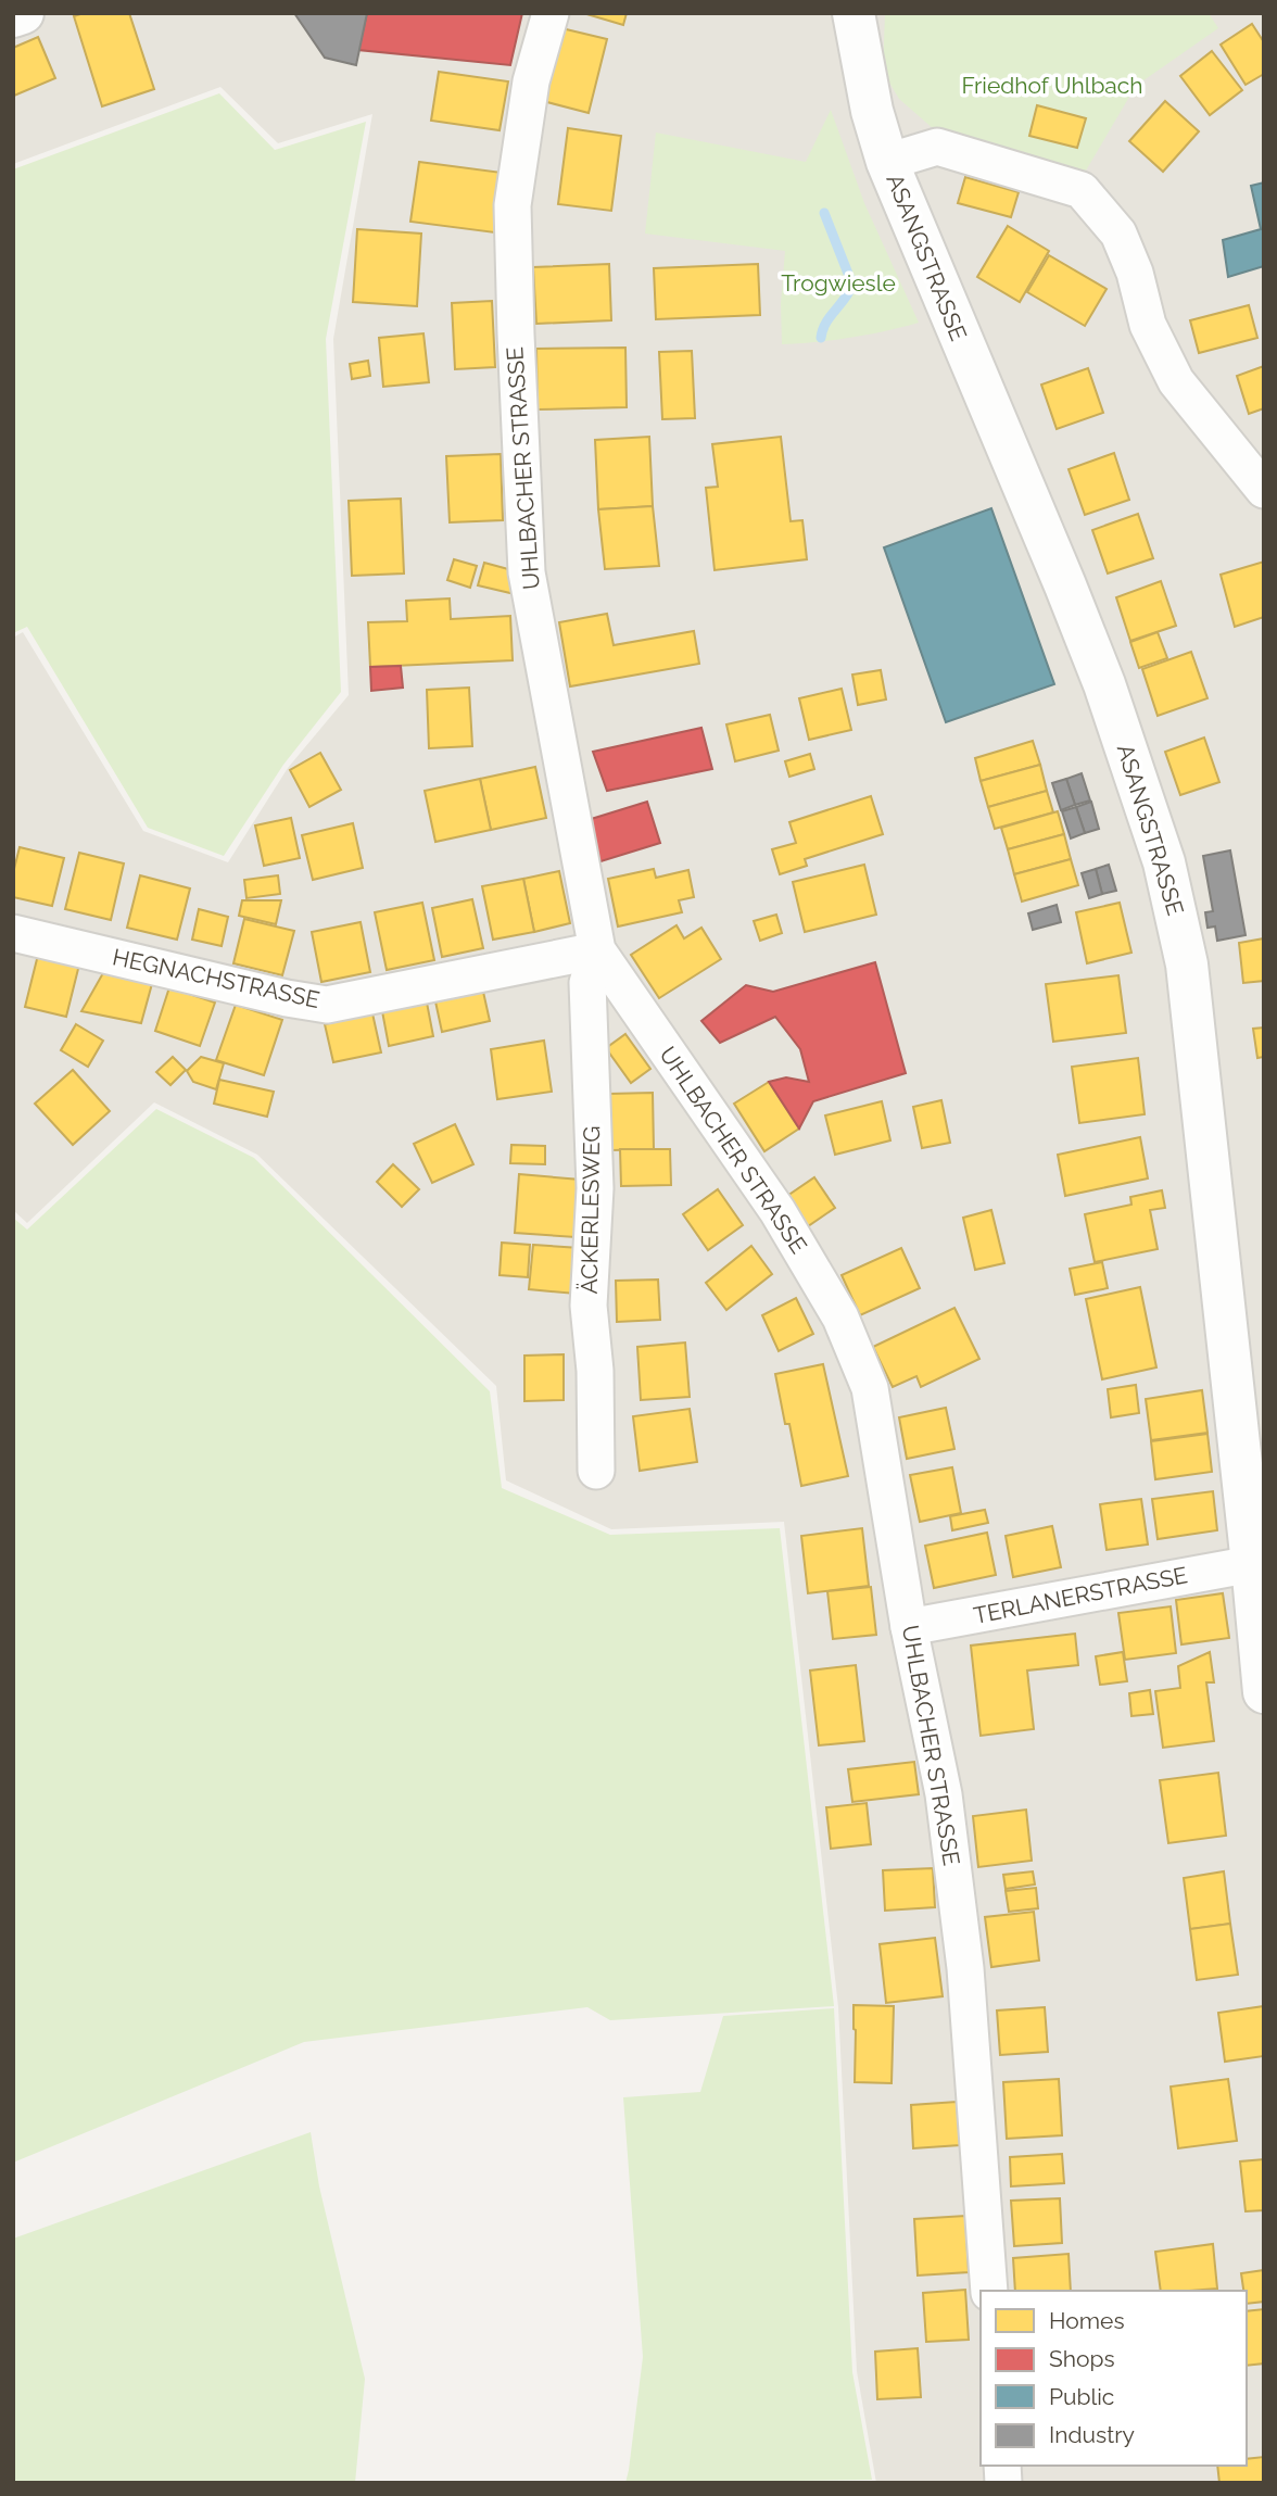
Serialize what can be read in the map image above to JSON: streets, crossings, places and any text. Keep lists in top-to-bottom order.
{
  "streets": {
    "street": [
      "ASANGSTRASSE",
      "UHLBACHER STRASSE",
      "HEGNACHSTRASSE",
      "ÄCKERLESWEG",
      "TERLANERSTRASSE"
    ]
  },
  "crossings": [
    ["ASANGSTRASSE", "TERLANERSTRASSE"],
    ["UHLBACHER STRASSE", "HEGNACHSTRASSE"],
    ["UHLBACHER STRASSE", "ÄCKERLESWEG"],
    ["UHLBACHER STRASSE", "TERLANERSTRASSE"],
    ["HEGNACHSTRASSE", "ÄCKERLESWEG"]
  ],
  "parks": ["Friedhof Uhlbach", "Trogwiesle"],
  "legend": [
    "Homes",
    "Shops",
    "Public",
    "Industry"
  ]
}
